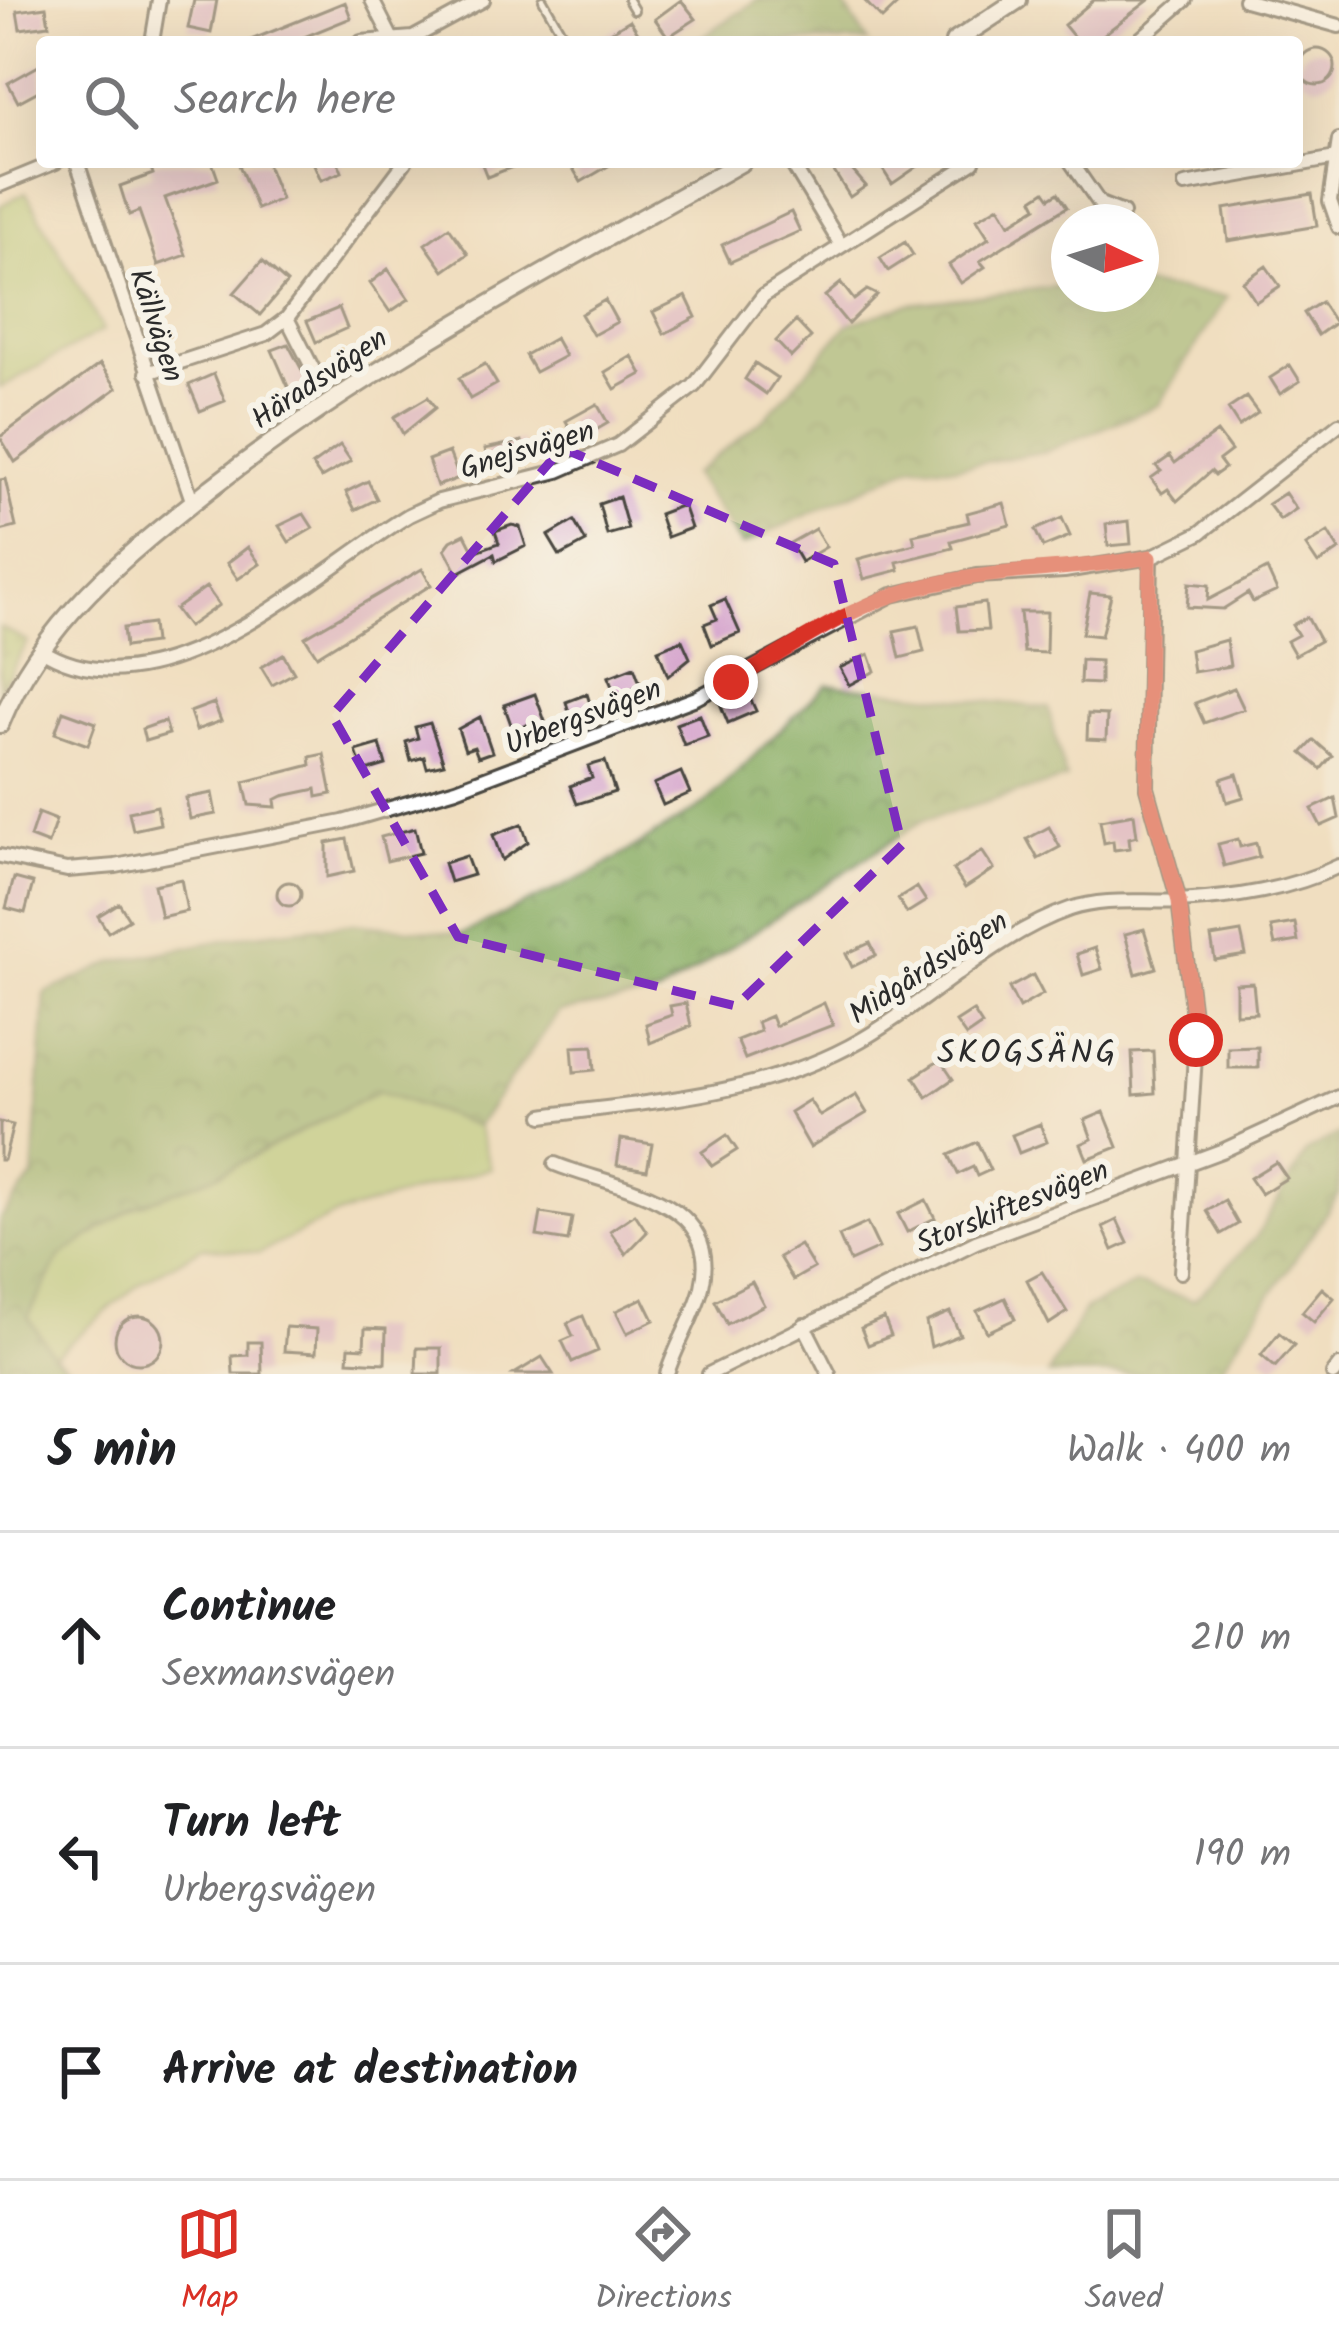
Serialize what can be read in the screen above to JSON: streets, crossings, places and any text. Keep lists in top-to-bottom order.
{
  "streets": {
    "street": [
      "Källvägen",
      "Häradsvägen",
      "Gnejsvägen",
      "Urbergsvägen",
      "Midgårdsvägen",
      "Storskiftesvägen"
    ]
  },
  "crossings": [
    ["Källvägen", "Häradsvägen"],
    ["Häradsvägen", "Gnejsvägen"]
  ],
  "districts": ["SKOGSÄNG"],
  "north": "right",
  "page": {
    "search": "Search here",
    "heading": ["5 min", "Walk · 400 m"],
    "list": [
      ["Continue", "Sexmansvägen", "210 m"],
      ["Turn left", "Urbergsvägen", "190 m"],
      "Arrive at destination"
    ],
    "nav": ["Map", "Directions", "Saved"]
  }
}
